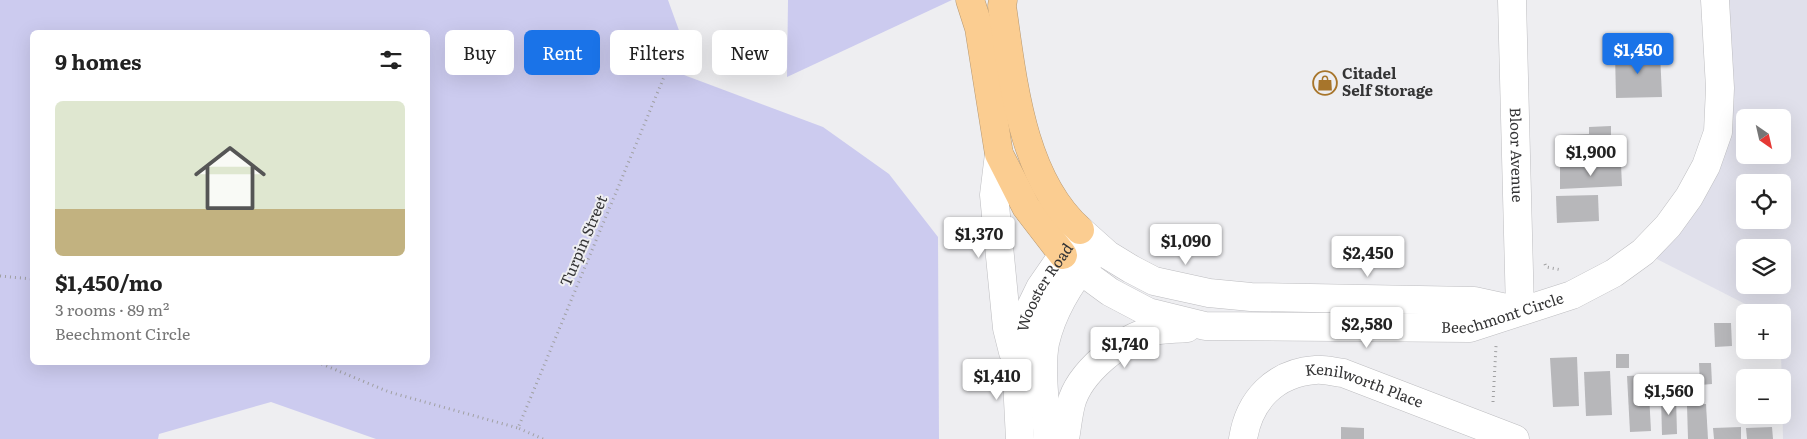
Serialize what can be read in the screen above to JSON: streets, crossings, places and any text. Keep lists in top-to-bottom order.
{
  "streets": {
    "street": [
      "Bloor Avenue",
      "Wooster Road",
      "Beechmont Circle",
      "Kenilworth Place"
    ],
    "path": ["Turpin Street"]
  },
  "crossings": [
    ["Bloor Avenue", "Beechmont Circle"],
    ["Wooster Road", "Beechmont Circle"]
  ],
  "places": {
    "shop": ["Citadel Self Storage"]
  },
  "north": "bottom right",
  "page": {
    "chip": [
      "Buy",
      "Rent",
      "Filters",
      "New"
    ],
    "heading": "9 homes",
    "price": [
      "$1,450",
      "$1,900",
      "$1,370",
      "$1,090",
      "$2,450",
      "$2,580",
      "$1,740",
      "$1,410",
      "$1,560"
    ],
    "list": [
      {
        "name": "$1,450/mo",
        "note": "3 rooms · 89 m² · Beechmont Circle"
      }
    ],
    "map_buttons": ["+", "−"]
  }
}
